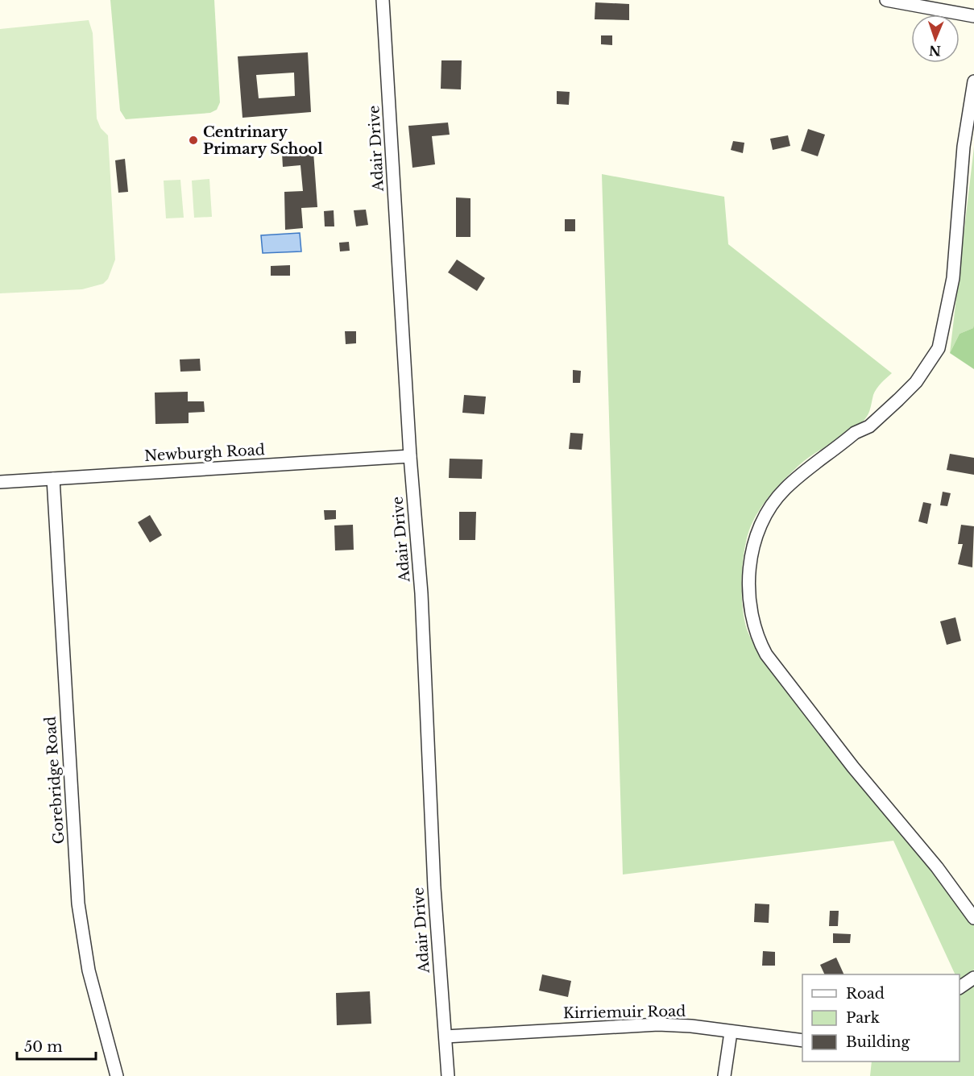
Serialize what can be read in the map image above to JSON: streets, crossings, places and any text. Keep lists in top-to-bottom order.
{
  "streets": {
    "street": [
      "Adair Drive",
      "Newburgh Road",
      "Gorebridge Road",
      "Kirriemuir Road"
    ]
  },
  "crossings": [
    ["Adair Drive", "Newburgh Road"],
    ["Adair Drive", "Kirriemuir Road"],
    ["Newburgh Road", "Gorebridge Road"]
  ],
  "places": ["Centrinary Primary School"],
  "legend": ["Road", "Park", "Building"],
  "scale_bar": "50 m",
  "north": "bottom"
}
